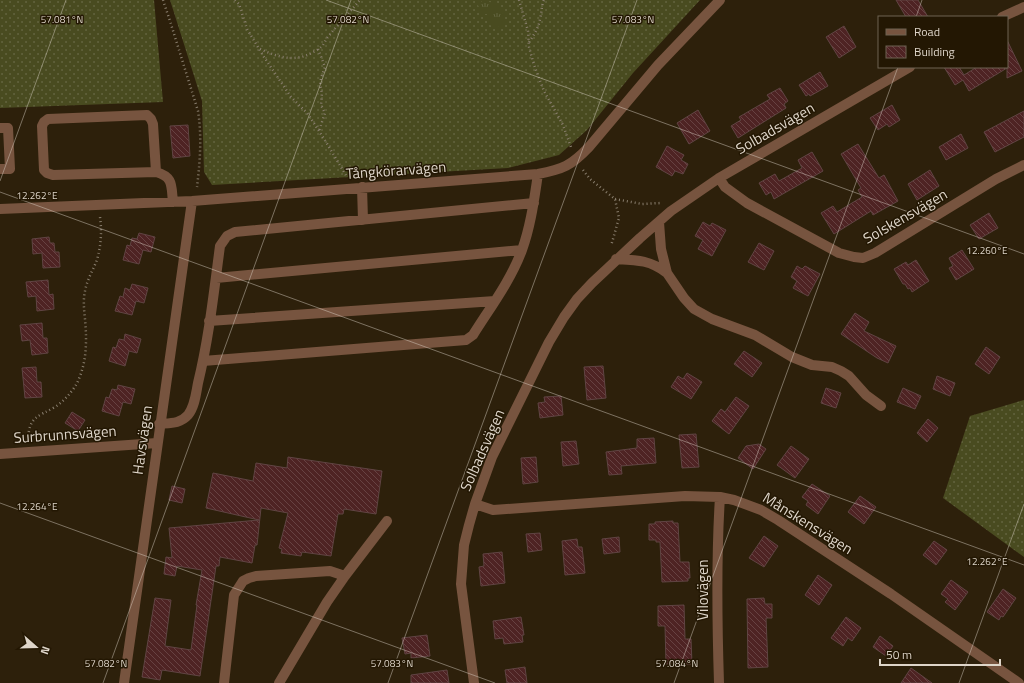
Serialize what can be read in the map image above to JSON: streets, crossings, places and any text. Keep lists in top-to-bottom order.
{
  "streets": {
    "street": [
      "Solbadsvägen",
      "Tångkörarvägen",
      "Solskensvägen",
      "Surbrunnsvägen",
      "Havsvägen",
      "Månskensvägen",
      "Vilovägen"
    ]
  },
  "crossings": [
    ["Solbadsvägen", "Solskensvägen"],
    ["Solbadsvägen", "Månskensvägen"],
    ["Tångkörarvägen", "Havsvägen"],
    ["Surbrunnsvägen", "Havsvägen"],
    ["Månskensvägen", "Vilovägen"]
  ],
  "legend": ["Road", "Building"],
  "scale_bar": "50 m",
  "north": "right",
  "coordinates": [
    "57.083°N",
    "57.081°N",
    "57.082°N",
    "12.262°E",
    "12.260°E",
    "12.264°E",
    "57.084°N"
  ]
}
